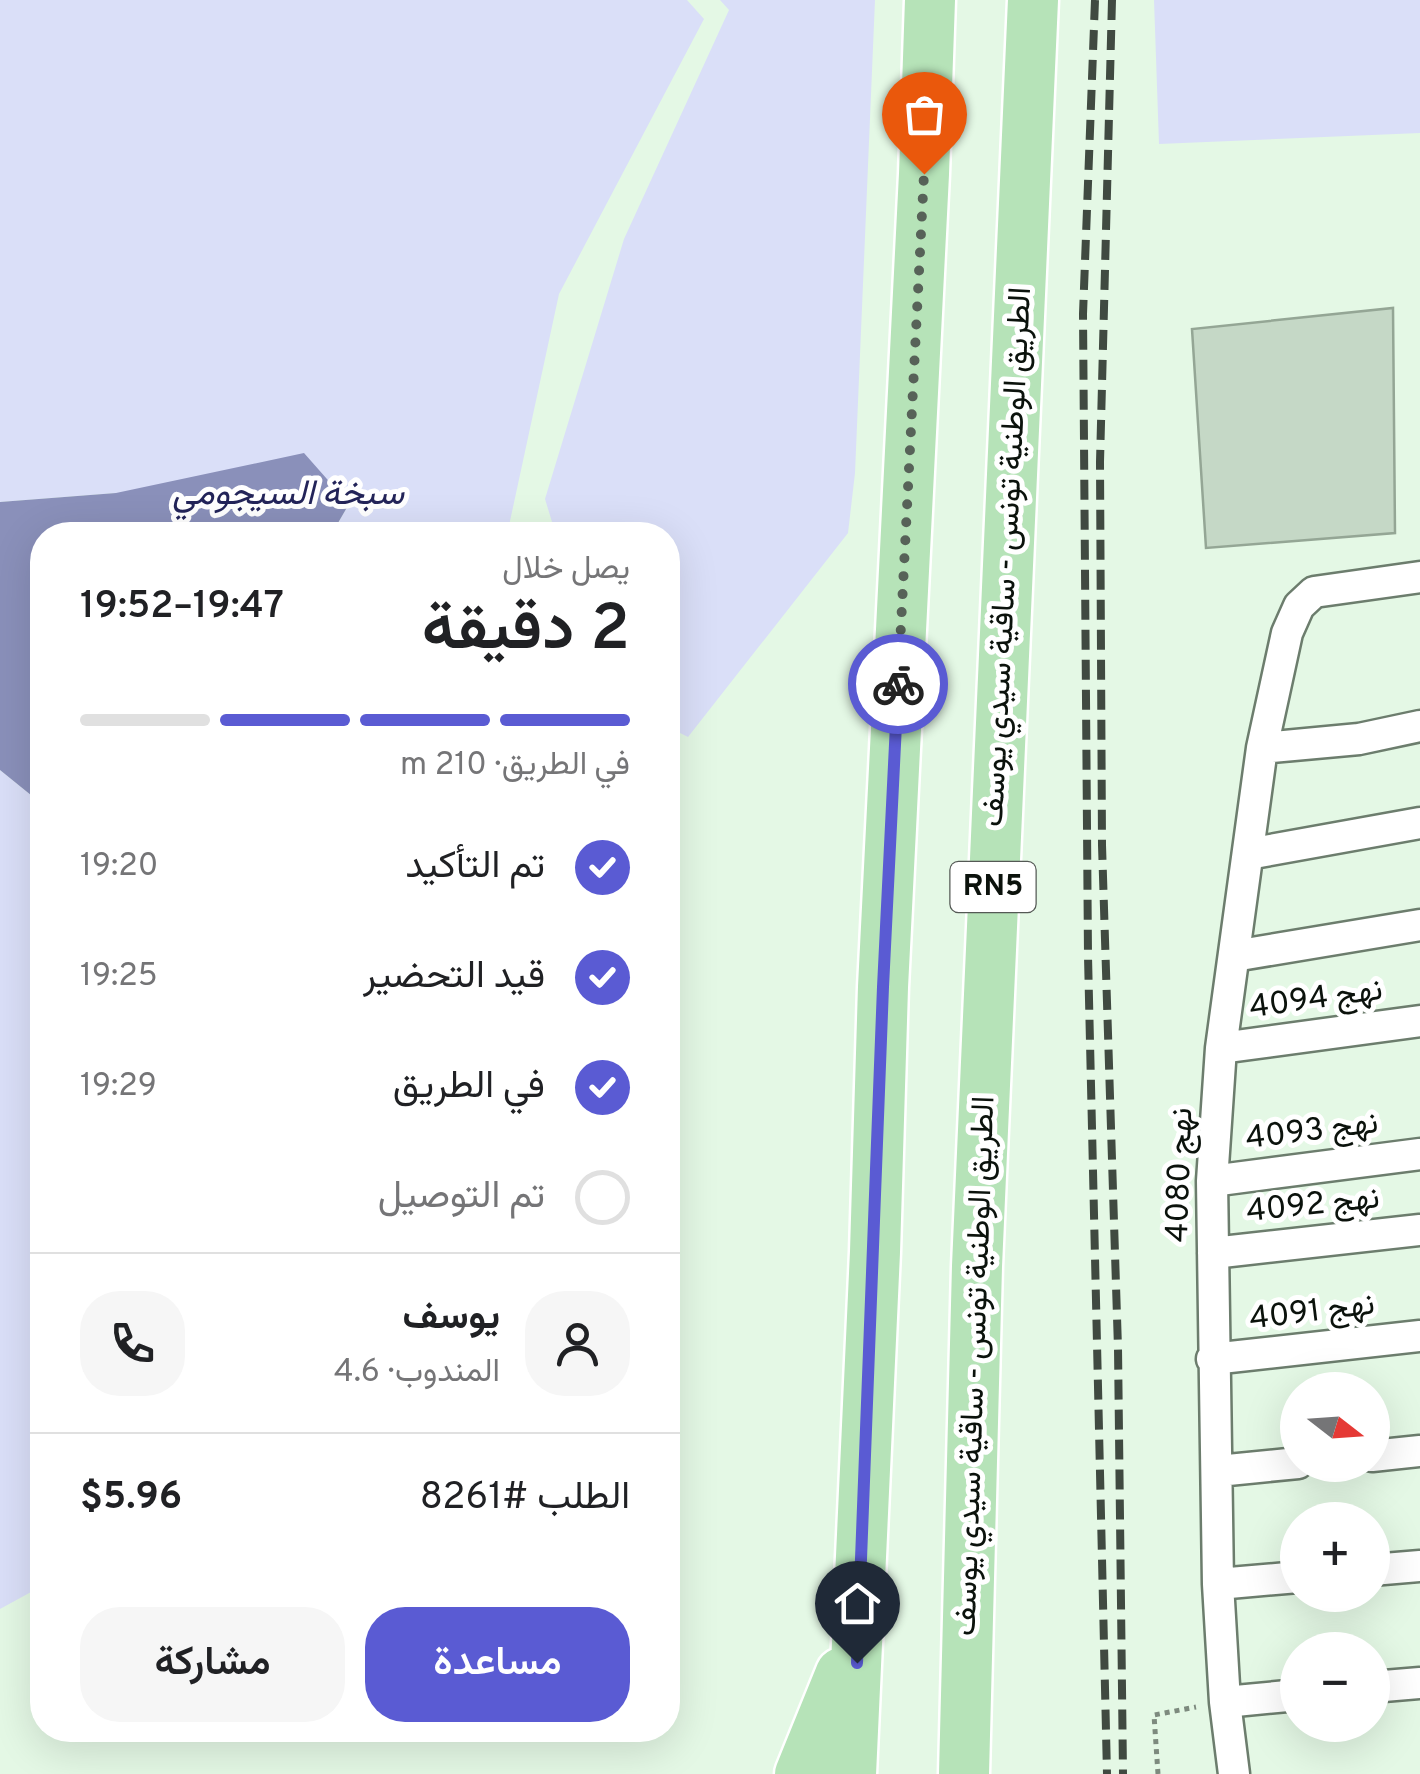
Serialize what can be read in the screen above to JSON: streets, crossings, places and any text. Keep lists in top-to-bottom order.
{
  "streets": {
    "highway": ["الطريق الوطنية تونس - ساقية سيدي يوسف", "RN5"],
    "street": [
      "نهج 4094",
      "نهج 4093",
      "نهج 4080",
      "نهج 4092",
      "نهج 4091"
    ]
  },
  "crossings": [
    ["نهج 4094", "نهج 4080"],
    ["نهج 4093", "نهج 4080"],
    ["نهج 4080", "نهج 4092"],
    ["نهج 4080", "نهج 4091"]
  ],
  "water": ["سبخة السيجومي"],
  "north": "right",
  "page": {
    "heading": ["2 دقيقة", "يصل خلال", "19:47–19:52"],
    "panel": [
      "يوسف",
      "المندوب · 4.6",
      "الطلب #8261",
      "$5.96"
    ],
    "bar": "في الطريق · 210 m",
    "list": [
      ["تم التأكيد", "19:20"],
      ["قيد التحضير", "19:25"],
      ["في الطريق", "19:29"],
      "تم التوصيل"
    ],
    "map_buttons": ["+", "−"],
    "buttons": ["مساعدة", "مشاركة"]
  }
}
